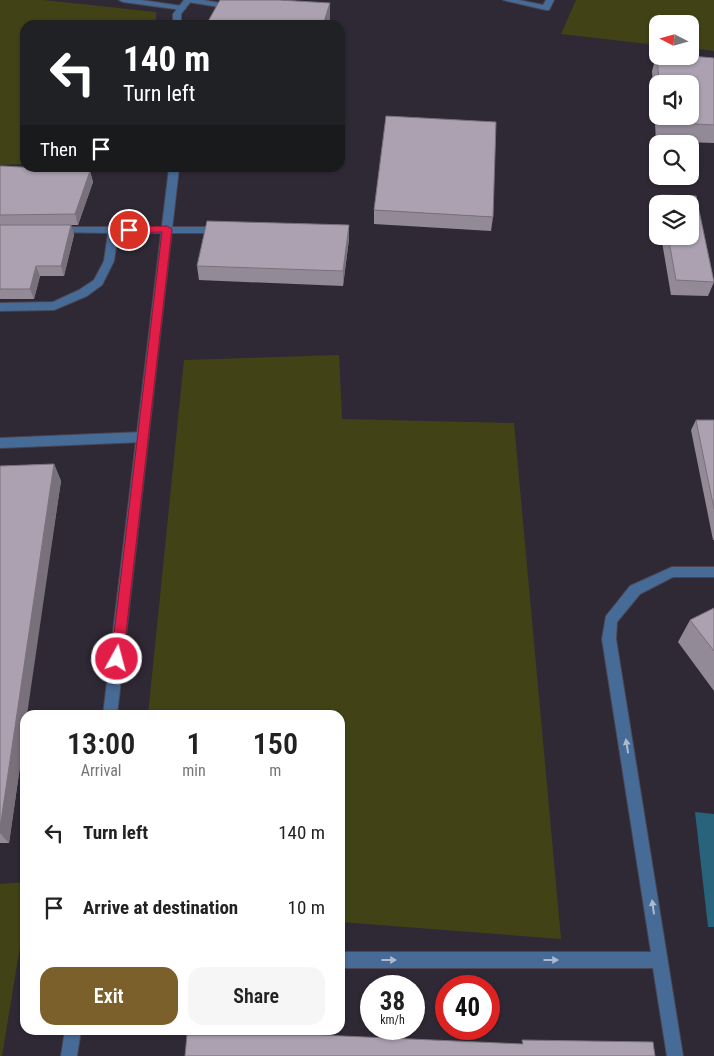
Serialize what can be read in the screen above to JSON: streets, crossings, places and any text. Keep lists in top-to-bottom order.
{
  "north": "left",
  "page": {
    "turn": ["140 m", "Turn left"],
    "then": "Then",
    "eta": [
      "13:00",
      "Arrival",
      "1",
      "min",
      "150",
      "m"
    ],
    "list": [
      {
        "name": "Turn left",
        "value": "140 m"
      },
      {
        "name": "Arrive at destination",
        "value": "10 m"
      }
    ],
    "buttons": ["Exit", "Share"],
    "speed": "38 km/h",
    "limit": "40"
  }
}
